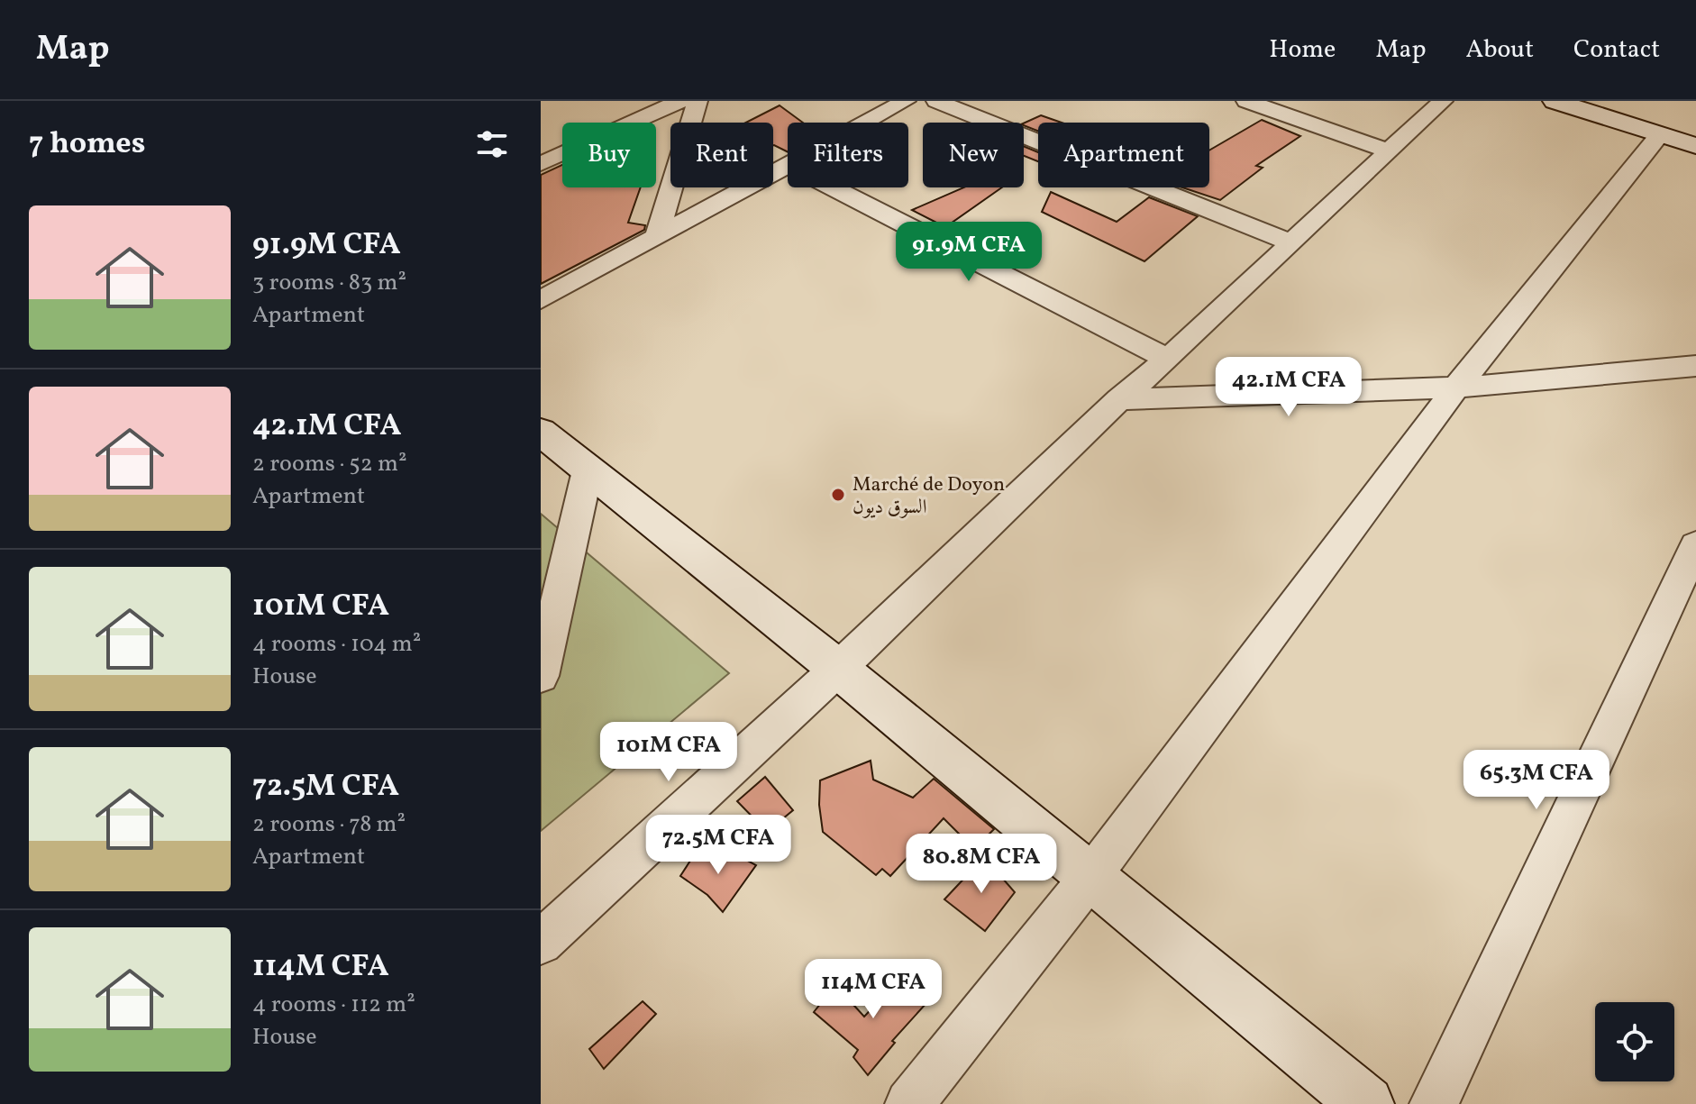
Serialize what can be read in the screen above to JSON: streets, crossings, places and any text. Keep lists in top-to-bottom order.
{
  "places": ["Marché de Doyon السوق ديون"],
  "page": {
    "header": "Map",
    "nav": [
      "Home",
      "Map",
      "About",
      "Contact"
    ],
    "heading": "7 homes",
    "chip": [
      "Buy",
      "Rent",
      "Filters",
      "New",
      "Apartment"
    ],
    "list": [
      {
        "name": "91.9M CFA",
        "note": "3 rooms · 83 m² · Apartment"
      },
      {
        "name": "42.1M CFA",
        "note": "2 rooms · 52 m² · Apartment"
      },
      {
        "name": "101M CFA",
        "note": "4 rooms · 104 m² · House"
      },
      {
        "name": "72.5M CFA",
        "note": "2 rooms · 78 m² · Apartment"
      },
      {
        "name": "114M CFA",
        "note": "4 rooms · 112 m² · House"
      }
    ],
    "price": [
      "91.9M CFA",
      "42.1M CFA",
      "101M CFA",
      "65.3M CFA",
      "72.5M CFA",
      "80.8M CFA",
      "114M CFA"
    ]
  }
}
